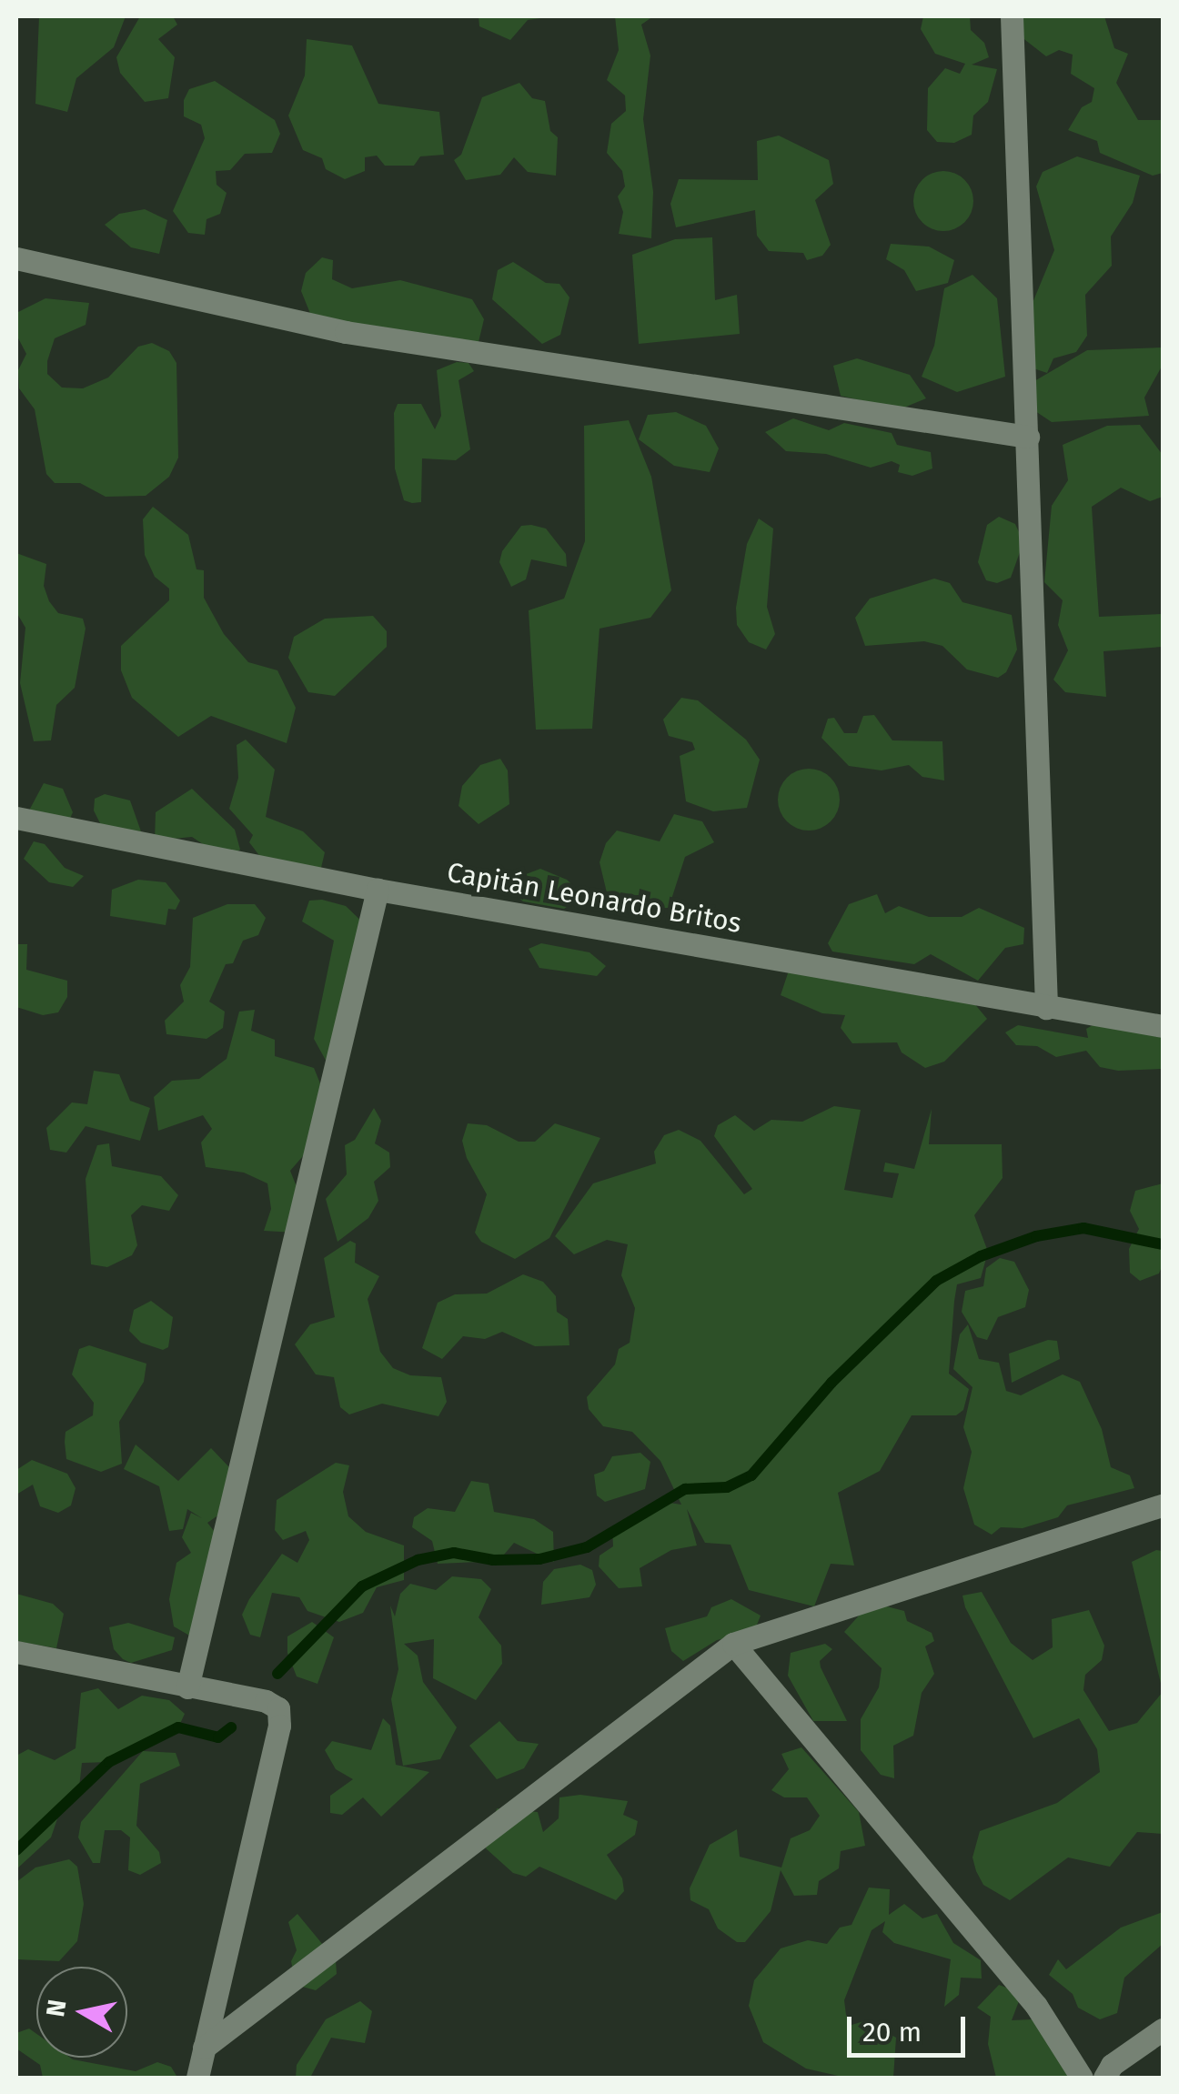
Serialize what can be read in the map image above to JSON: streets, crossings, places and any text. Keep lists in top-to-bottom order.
{
  "streets": {
    "street": ["Capitán Leonardo Britos"]
  },
  "scale_bar": "20 m",
  "north": "left"
}
